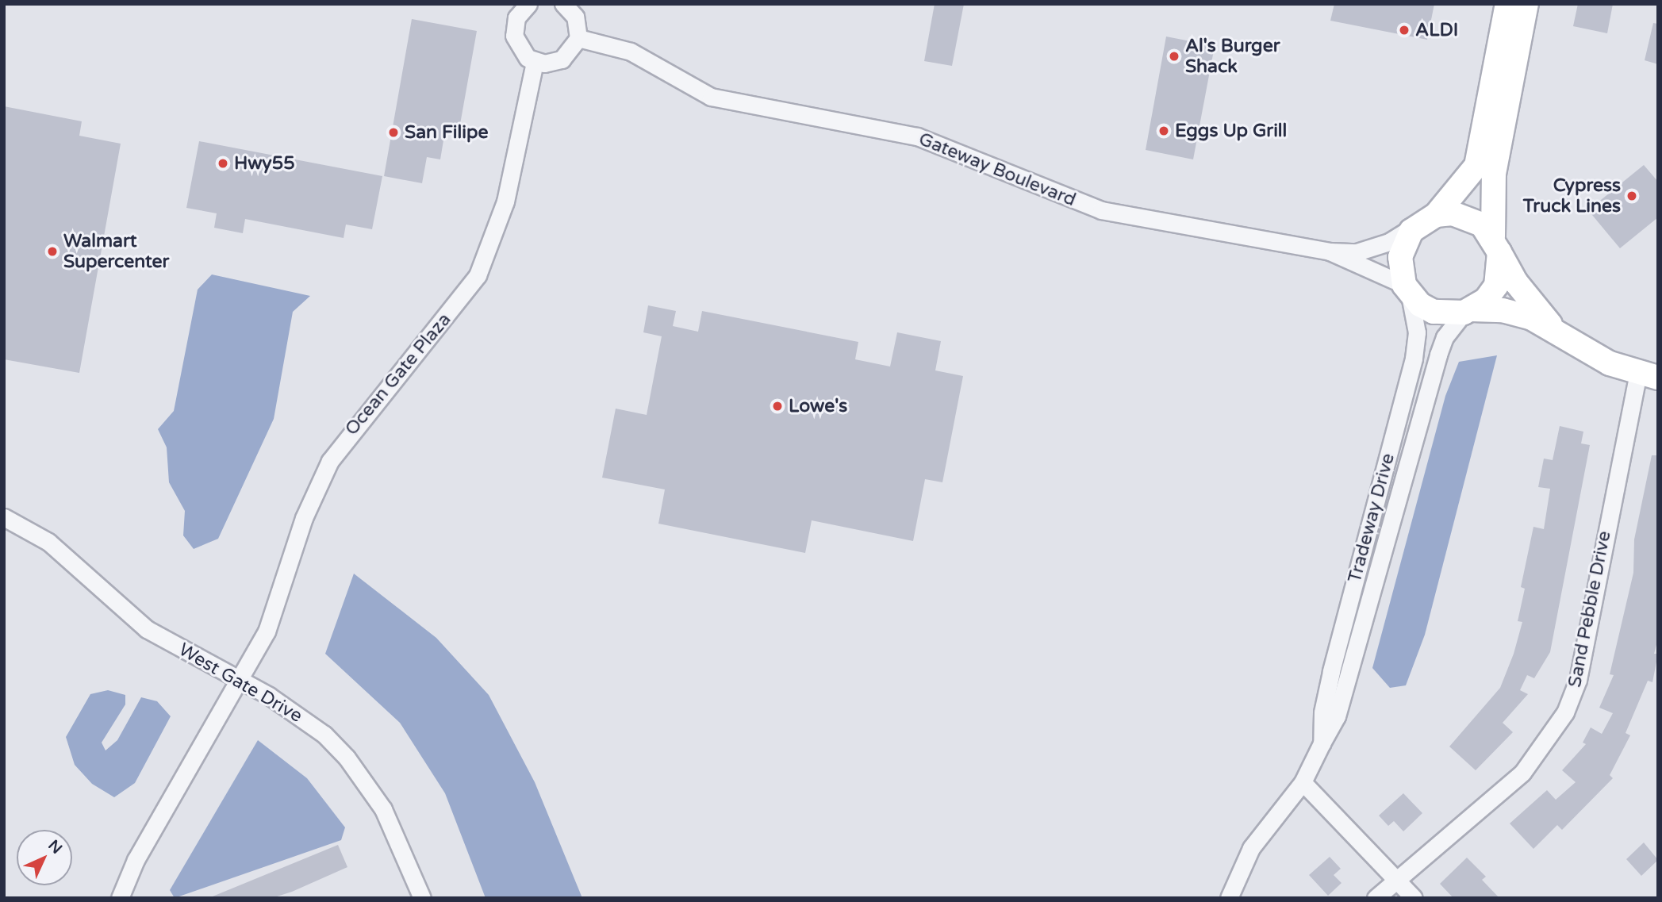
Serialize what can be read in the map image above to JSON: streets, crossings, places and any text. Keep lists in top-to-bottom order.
{
  "streets": {
    "street": [
      "Gateway Boulevard",
      "Ocean Gate Plaza",
      "Tradeway Drive",
      "Sand Pebble Drive",
      "West Gate Drive"
    ]
  },
  "crossings": [
    ["Ocean Gate Plaza", "West Gate Drive"]
  ],
  "places": [
    "ALDI",
    "Al's Burger Shack",
    "Eggs Up Grill",
    "San Filipe",
    "Hwy55",
    "Cypress Truck Lines",
    "Walmart Supercenter",
    "Lowe's"
  ],
  "north": "top right"
}
